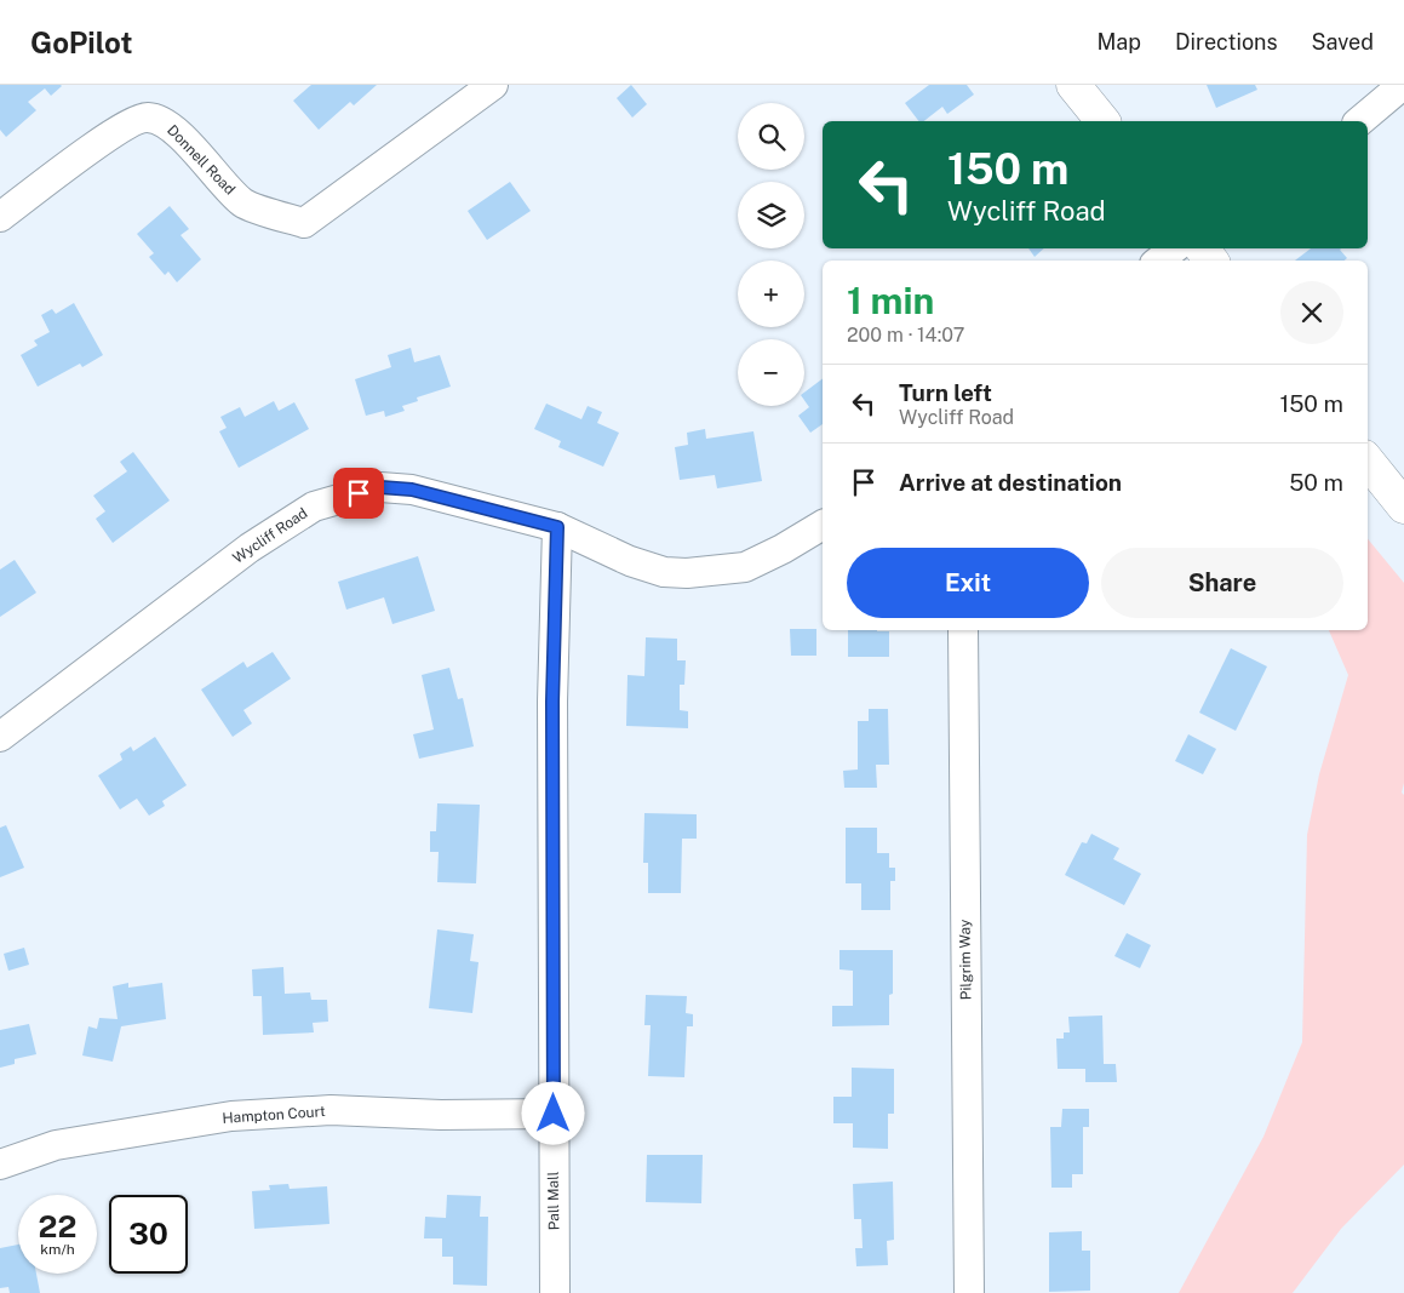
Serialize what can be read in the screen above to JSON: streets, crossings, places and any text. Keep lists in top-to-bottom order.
{
  "streets": {
    "street": [
      "Donnell Road",
      "Wycliff Road",
      "Pilgrim Way",
      "Hampton Court",
      "Pall Mall"
    ]
  },
  "crossings": [
    ["Wycliff Road", "Pall Mall"],
    ["Hampton Court", "Pall Mall"]
  ],
  "page": {
    "header": "GoPilot",
    "nav": ["Map", "Directions", "Saved"],
    "map_buttons": ["+", "−"],
    "turn": ["150 m", "Wycliff Road"],
    "heading": ["1 min", "200 m · 14:07"],
    "list": [
      {
        "name": "Turn left",
        "note": "Wycliff Road",
        "value": "150 m"
      },
      {
        "name": "Arrive at destination",
        "value": "50 m"
      }
    ],
    "buttons": ["Exit", "Share"],
    "speed": "22 km/h",
    "limit": "30"
  }
}
